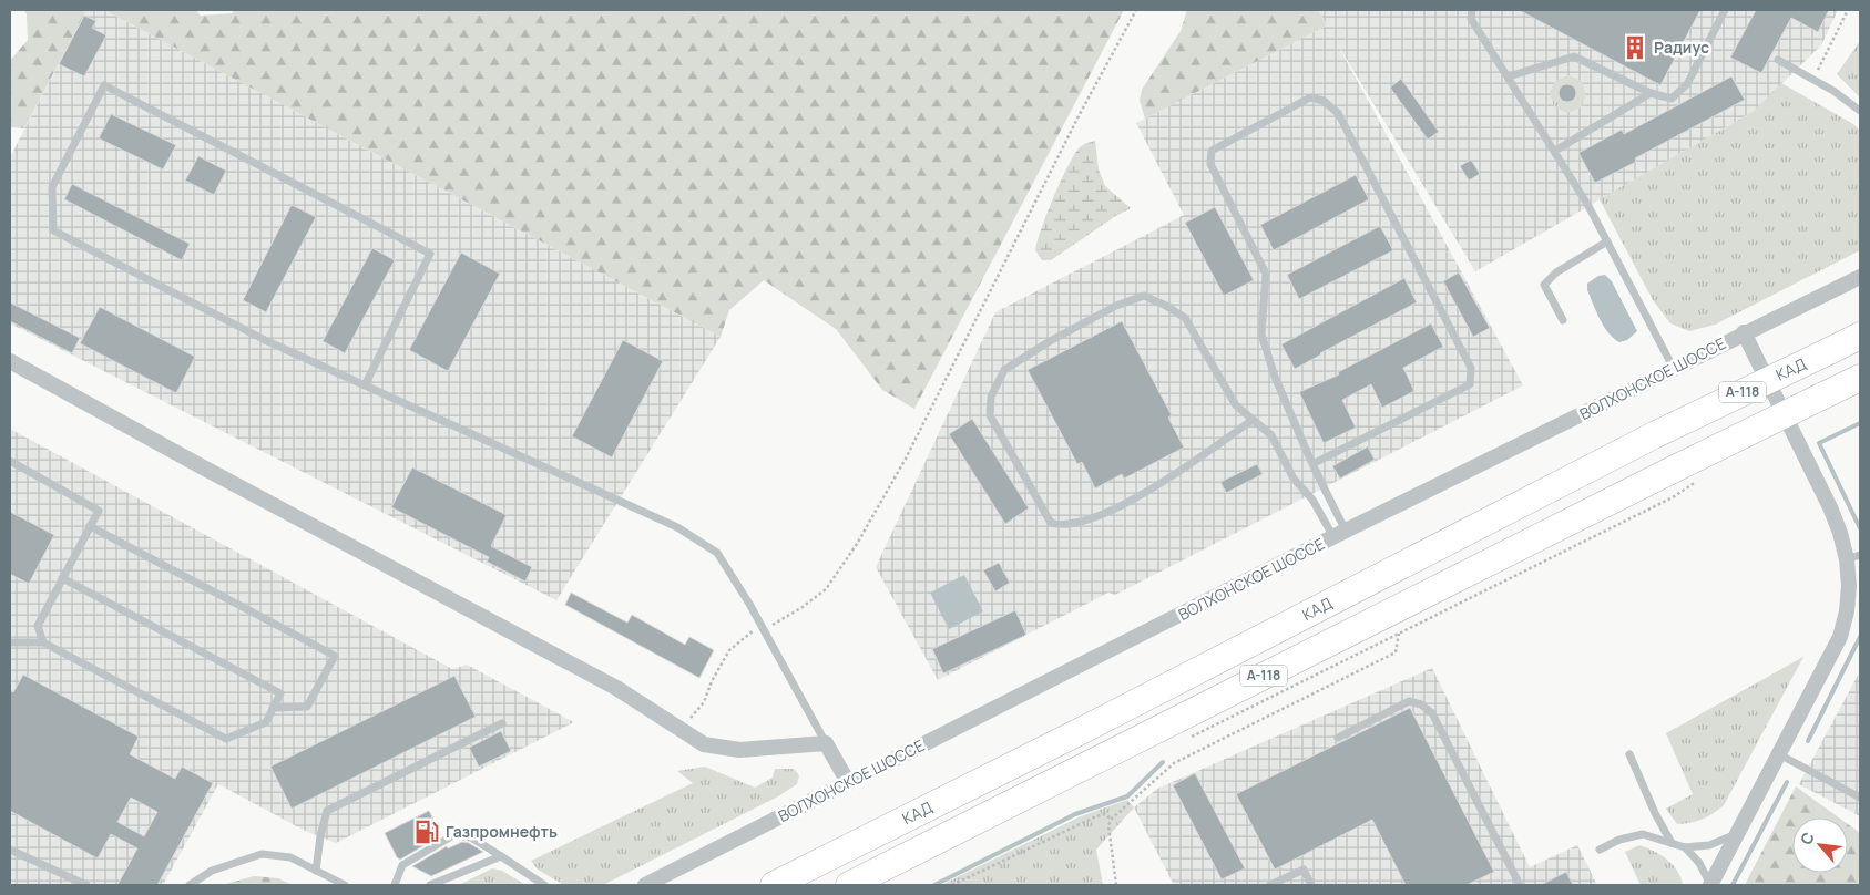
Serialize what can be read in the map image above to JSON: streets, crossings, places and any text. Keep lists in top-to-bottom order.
{
  "streets": {
    "highway": ["КАД", "А-118"],
    "street": ["ВОЛХОНСКОЕ ШОССЕ"]
  },
  "places": {
    "building": ["Радиус"],
    "fuel station": ["Газпромнефть"]
  },
  "north": "top left"
}
